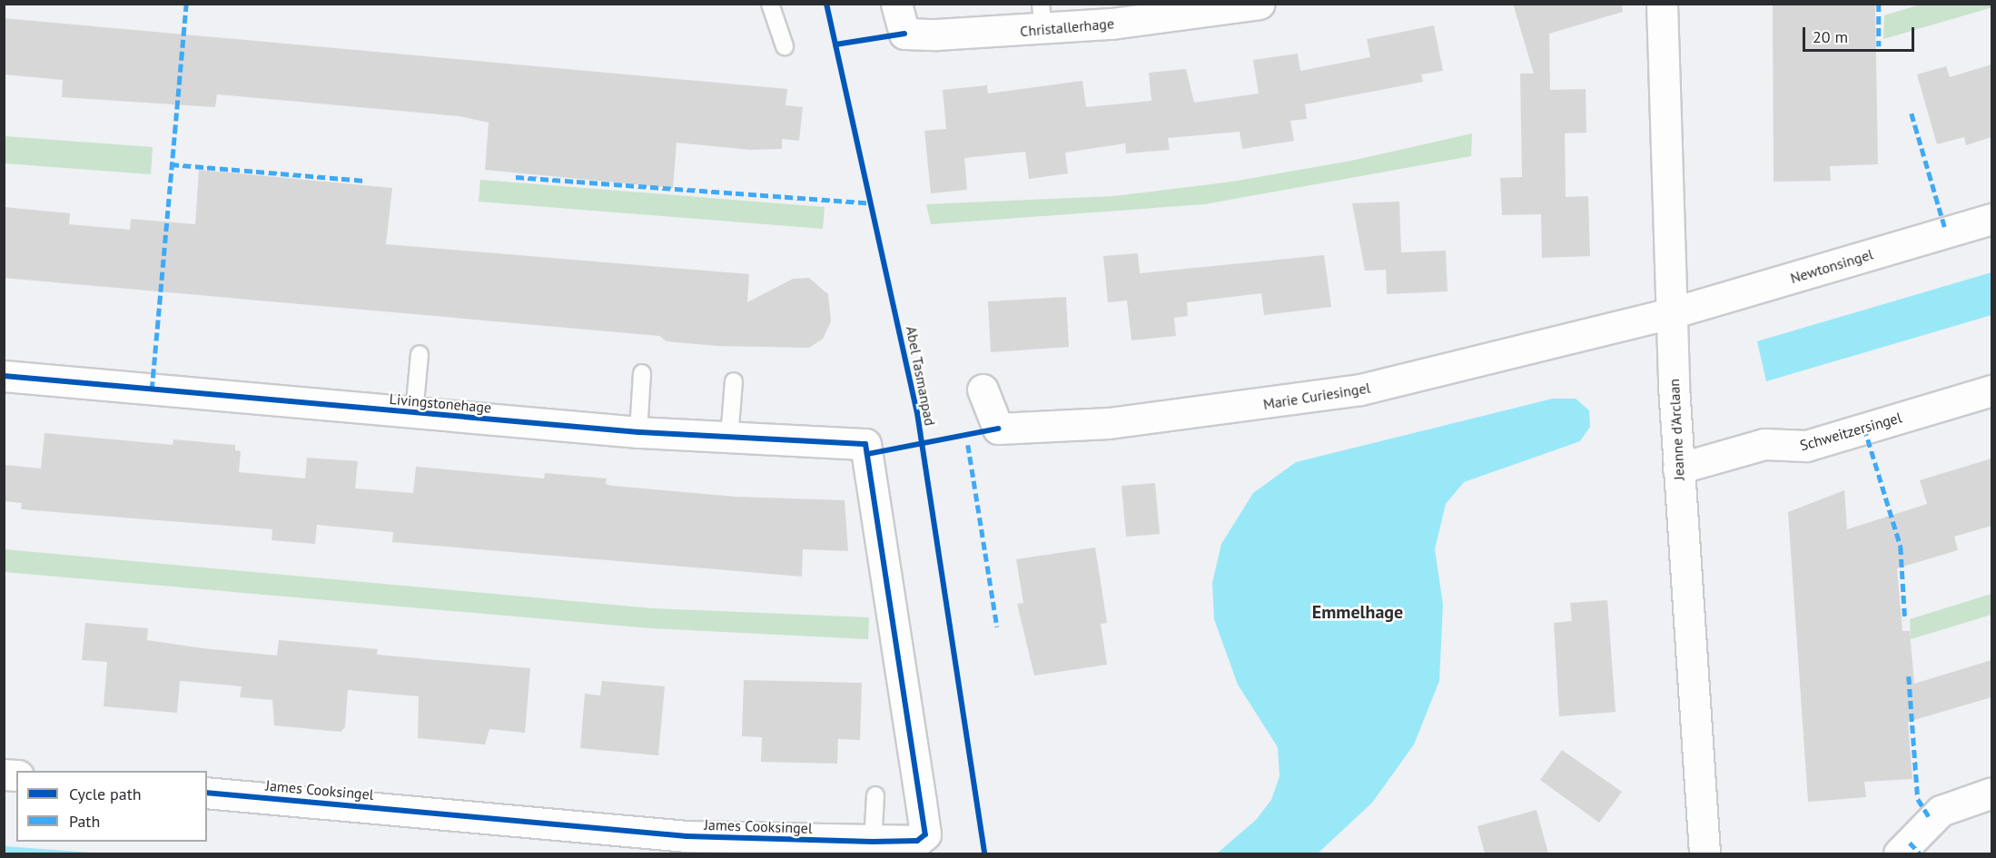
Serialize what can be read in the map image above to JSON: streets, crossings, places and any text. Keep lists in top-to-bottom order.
{
  "streets": {
    "street": [
      "Christallerhage",
      "Newtonsingel",
      "Marie Curiesingel",
      "Livingstonehage",
      "Jeanne d'Arclaan",
      "Schweitzersingel",
      "James Cooksingel"
    ],
    "cycle path": ["Abel Tasmanpad"]
  },
  "crossings": [
    ["Newtonsingel", "Marie Curiesingel"],
    ["Newtonsingel", "Jeanne d'Arclaan"],
    ["Marie Curiesingel", "Jeanne d'Arclaan"],
    ["Livingstonehage", "James Cooksingel"],
    ["Jeanne d'Arclaan", "Schweitzersingel"]
  ],
  "districts": ["Emmelhage"],
  "legend": ["Cycle path", "Path"],
  "scale_bar": "20 m"
}
